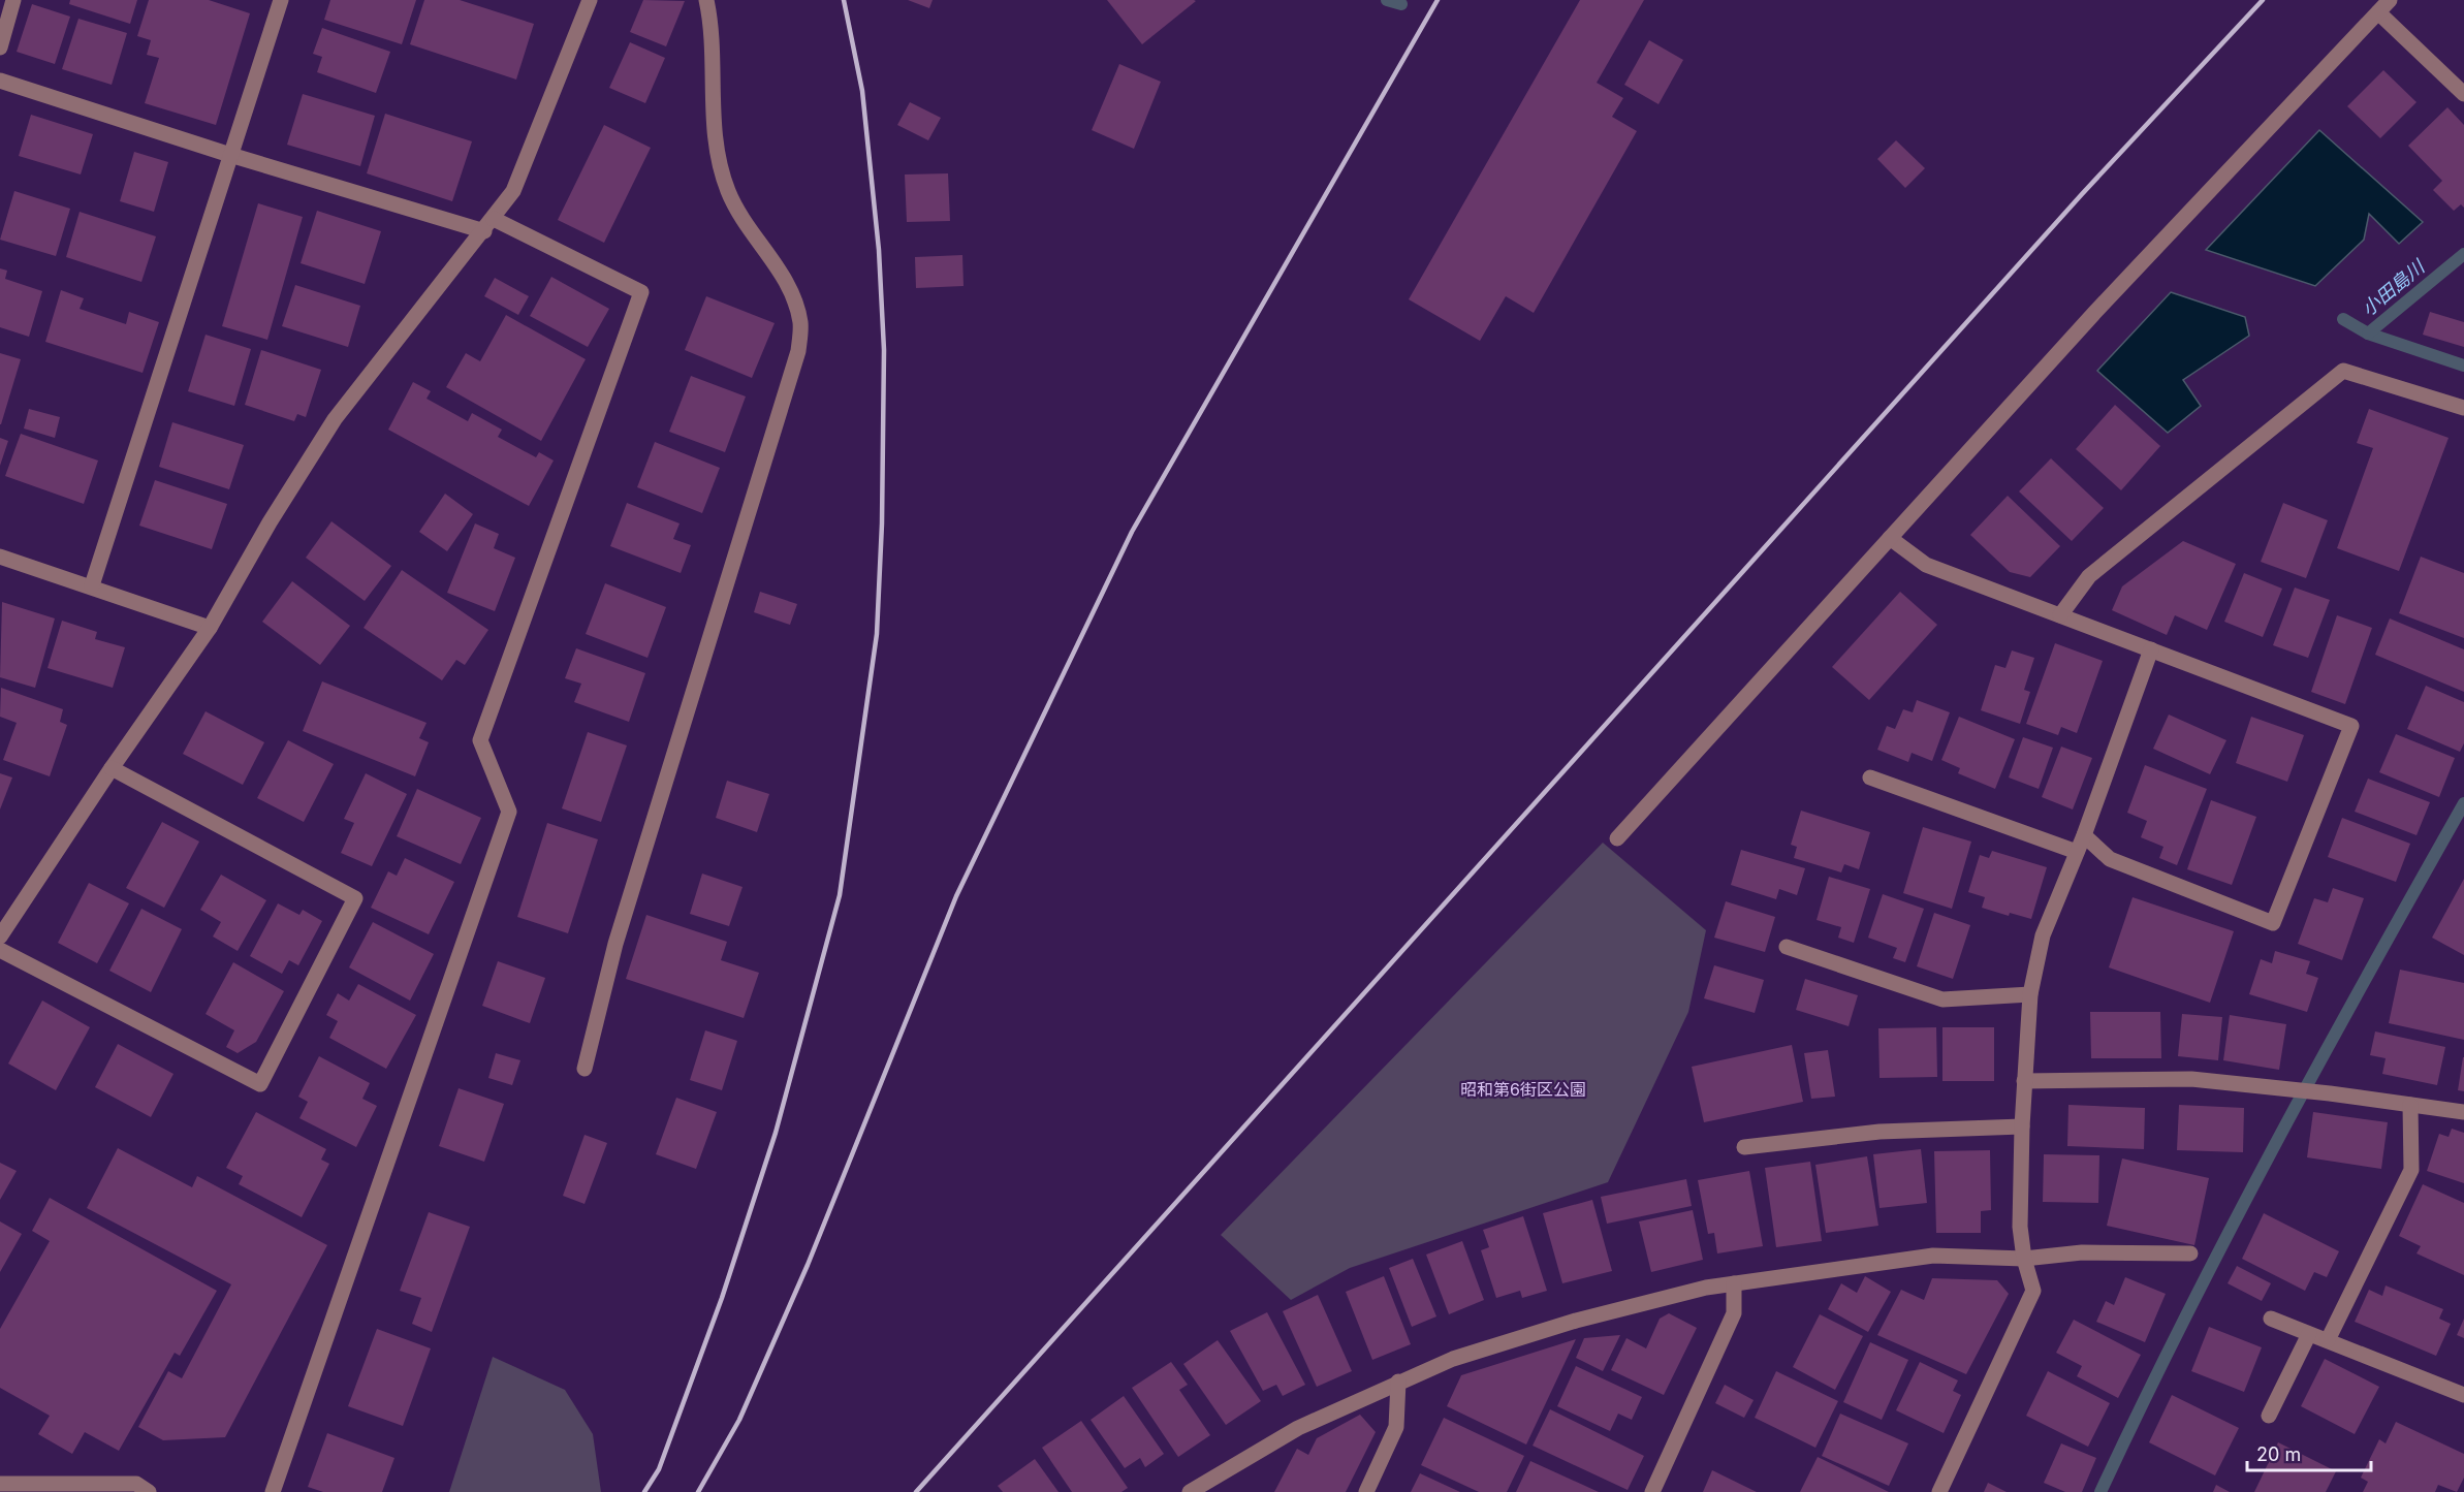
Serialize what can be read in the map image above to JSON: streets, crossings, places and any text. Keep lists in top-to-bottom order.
{
  "water": ["小田島川"],
  "parks": ["昭和第6街区公園"],
  "scale_bar": "20 m"
}
